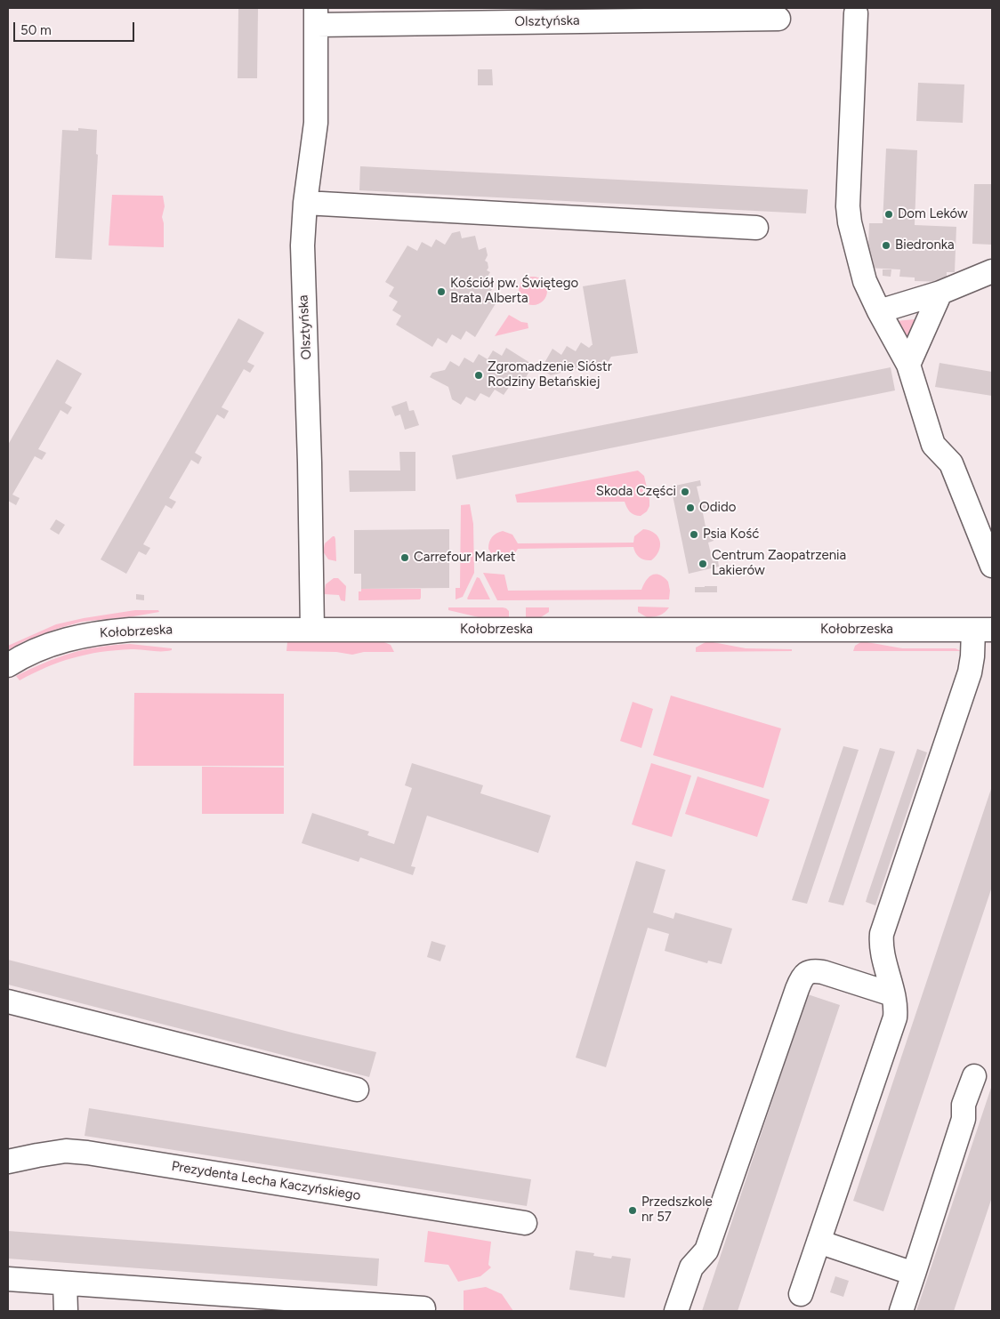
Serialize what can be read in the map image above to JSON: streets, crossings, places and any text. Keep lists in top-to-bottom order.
{
  "streets": {
    "street": ["Olsztyńska", "Kołobrzeska", "Prezydenta Lecha Kaczyńskiego"]
  },
  "crossings": [
    ["Olsztyńska", "Kołobrzeska"]
  ],
  "places": [
    "Dom Leków",
    "Biedronka",
    "Kościół pw. Świętego Brata Alberta",
    "Zgromadzenie Sióstr Rodziny Betańskiej",
    "Skoda Części",
    "Odido",
    "Psia Kość",
    "Carrefour Market",
    "Centrum Zaopatrzenia Lakierów",
    "Przedszkole nr 57"
  ],
  "scale_bar": "50 m"
}
